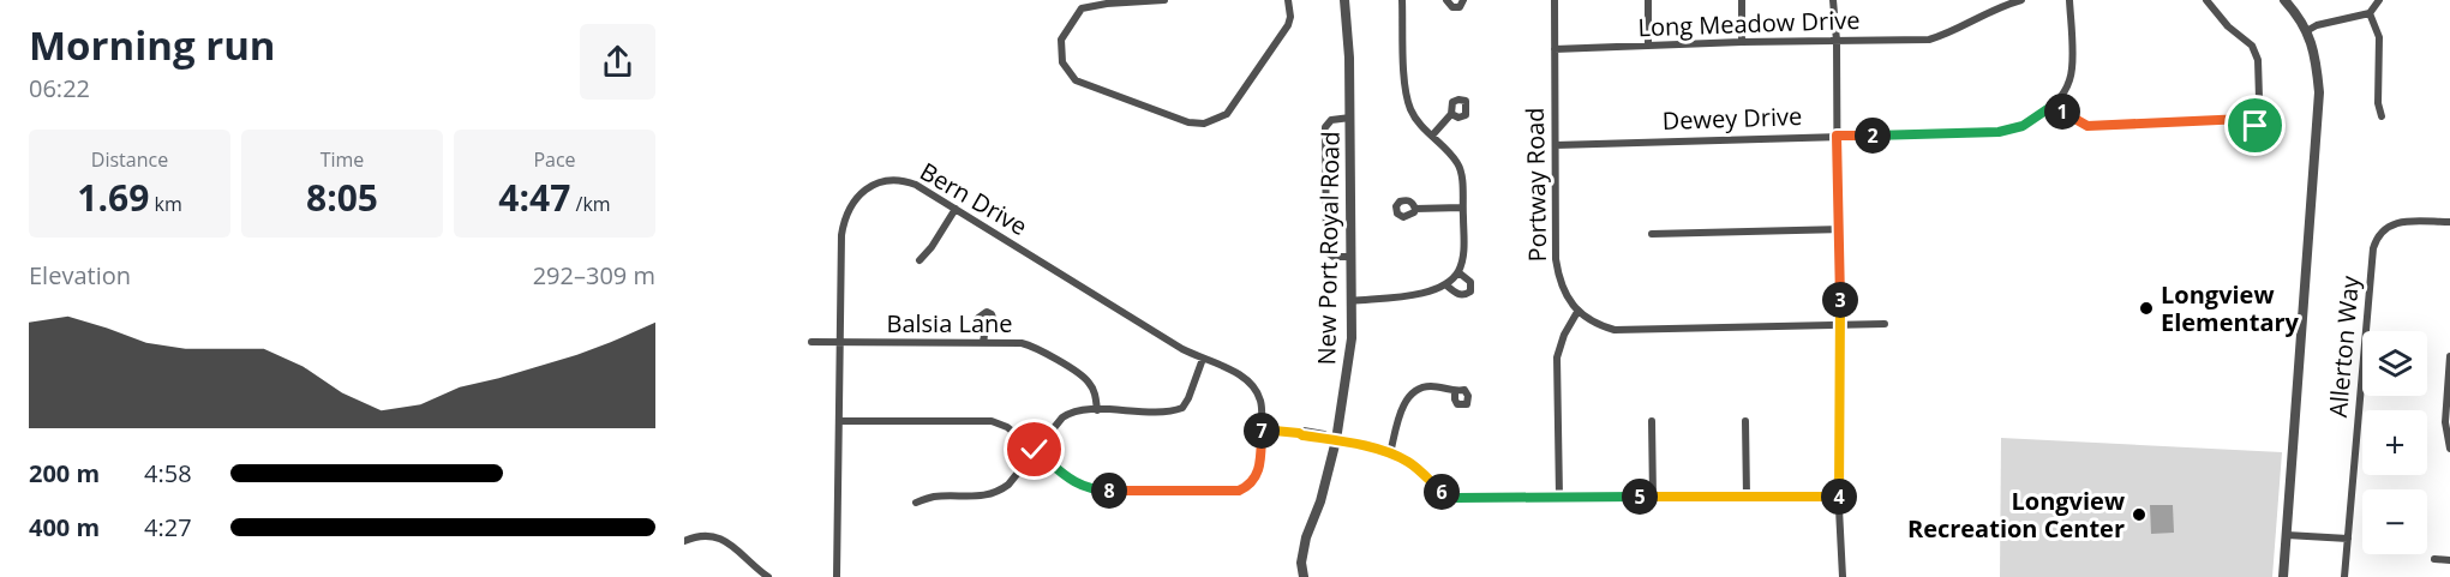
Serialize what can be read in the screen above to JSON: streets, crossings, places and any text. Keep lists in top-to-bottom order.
{
  "streets": {
    "street": [
      "Long Meadow Drive",
      "Dewey Drive",
      "Portway Road",
      "Bern Drive",
      "New Port Royal Road",
      "Balsia Lane",
      "Allerton Way"
    ]
  },
  "crossings": [
    ["Long Meadow Drive", "Portway Road"],
    ["Dewey Drive", "Portway Road"],
    ["Bern Drive", "Balsia Lane"]
  ],
  "places": ["Longview Elementary", "Longview Recreation Center"],
  "page": {
    "heading": ["Morning run", "06:22"],
    "pins": [
      "1",
      "2",
      "3",
      "7",
      "8",
      "6",
      "4",
      "5"
    ],
    "stats": [
      ["Distance", "1.69 km"],
      ["Time", "8:05"],
      ["Pace", "4:47 /km"]
    ],
    "chart": ["Elevation", "292–309 m"],
    "map_buttons": ["+", "−"],
    "list": [
      {
        "name": "200 m",
        "note": "4:58"
      },
      {
        "name": "400 m",
        "note": "4:27"
      }
    ]
  }
}
